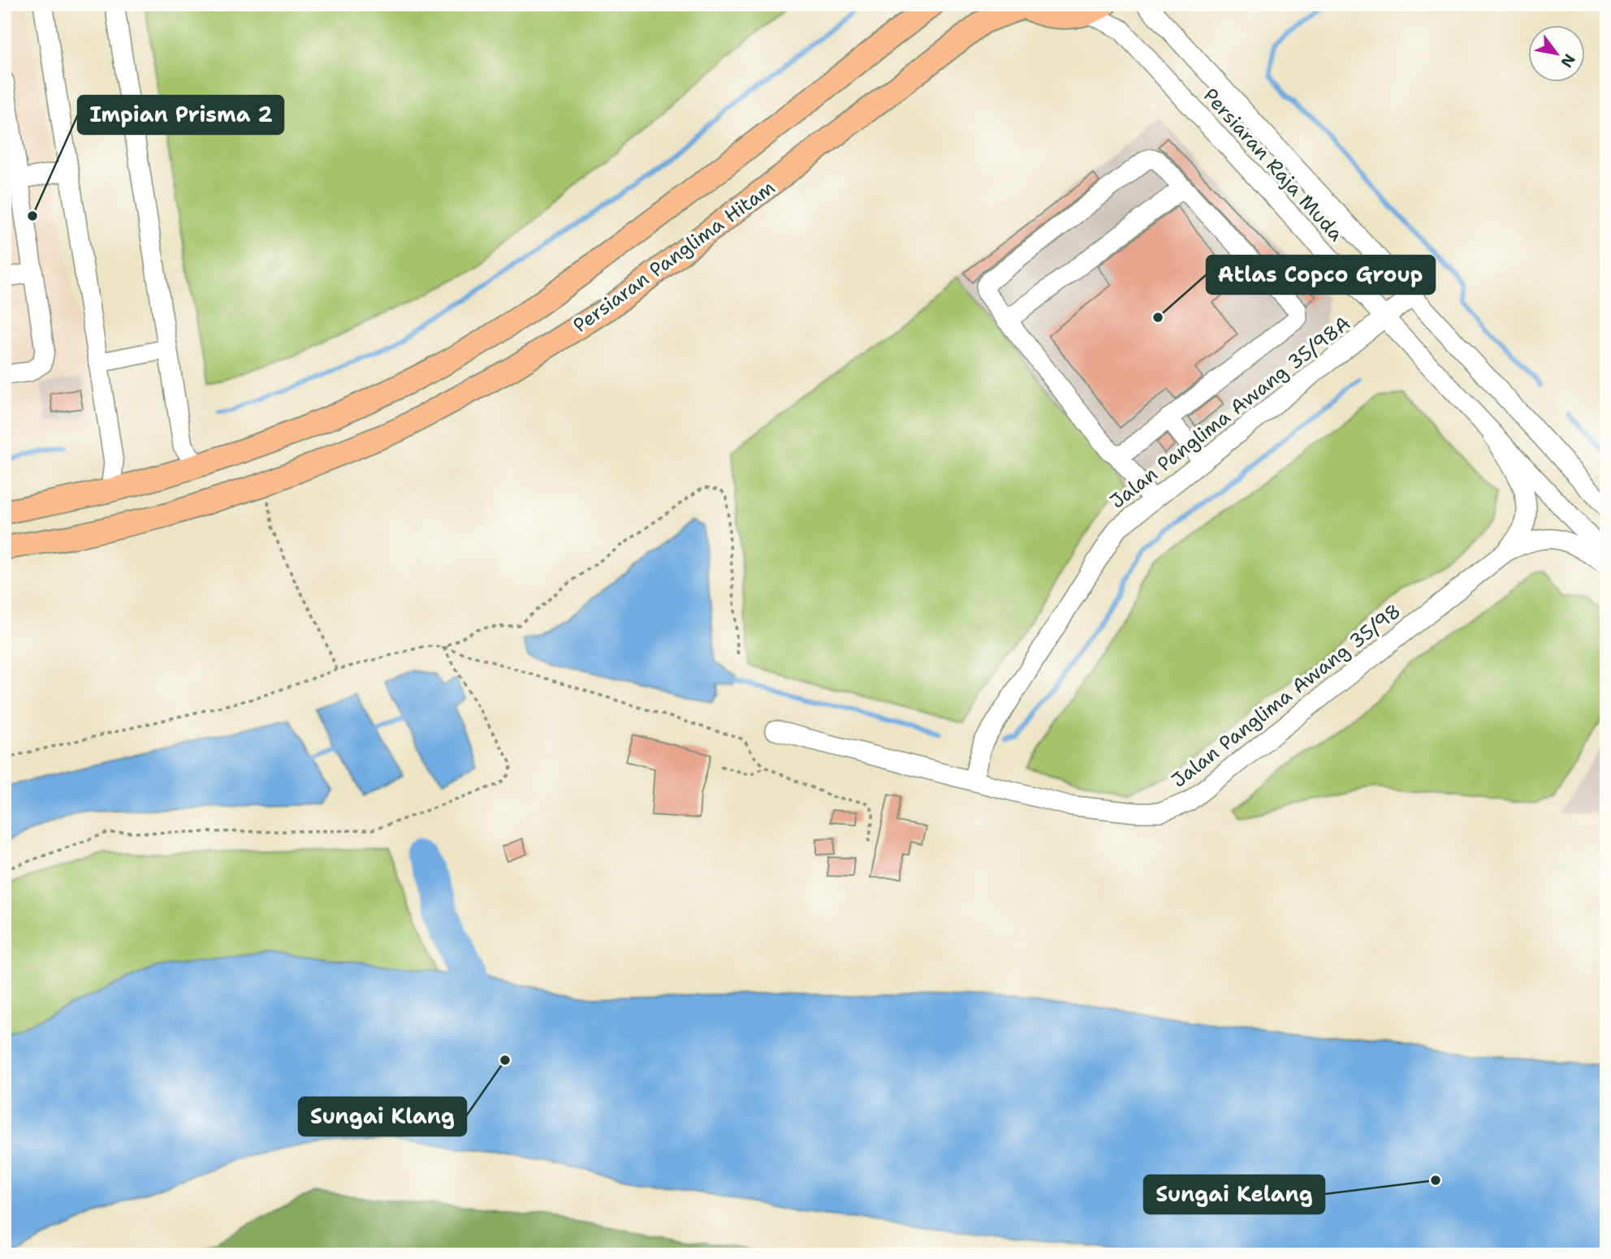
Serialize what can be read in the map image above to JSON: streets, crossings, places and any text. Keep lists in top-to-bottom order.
{
  "streets": {
    "main road": ["Persiaran Panglima Hitam"],
    "street": ["Persiaran Raja Muda", "Jalan Panglima Awang 35/98A", "Jalan Panglima Awang 35/98"]
  },
  "crossings": [
    ["Persiaran Raja Muda", "Jalan Panglima Awang 35/98A"],
    ["Jalan Panglima Awang 35/98A", "Jalan Panglima Awang 35/98"]
  ],
  "places": [
    "Impian Prisma 2",
    "Atlas Copco Group",
    "Sungai Klang",
    "Sungai Kelang"
  ],
  "north": "bottom right"
}
